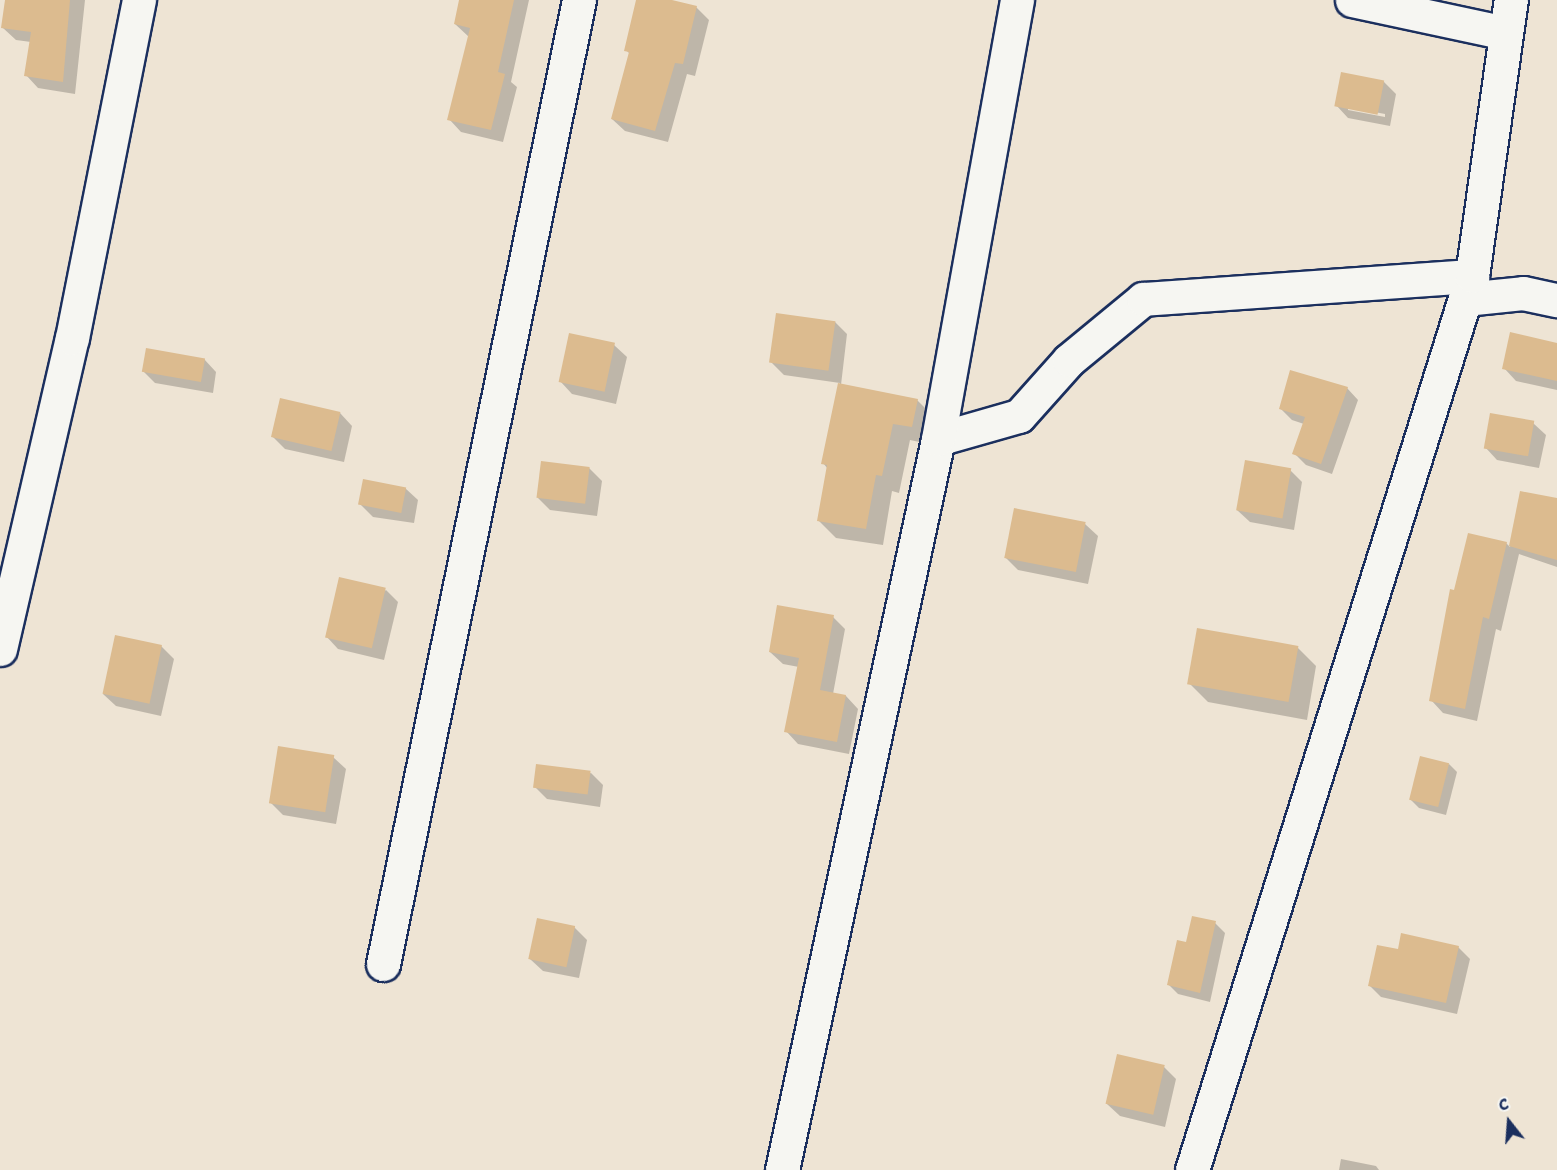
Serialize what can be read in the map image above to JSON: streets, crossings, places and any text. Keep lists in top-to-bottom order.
{
  "north": "top"
}
